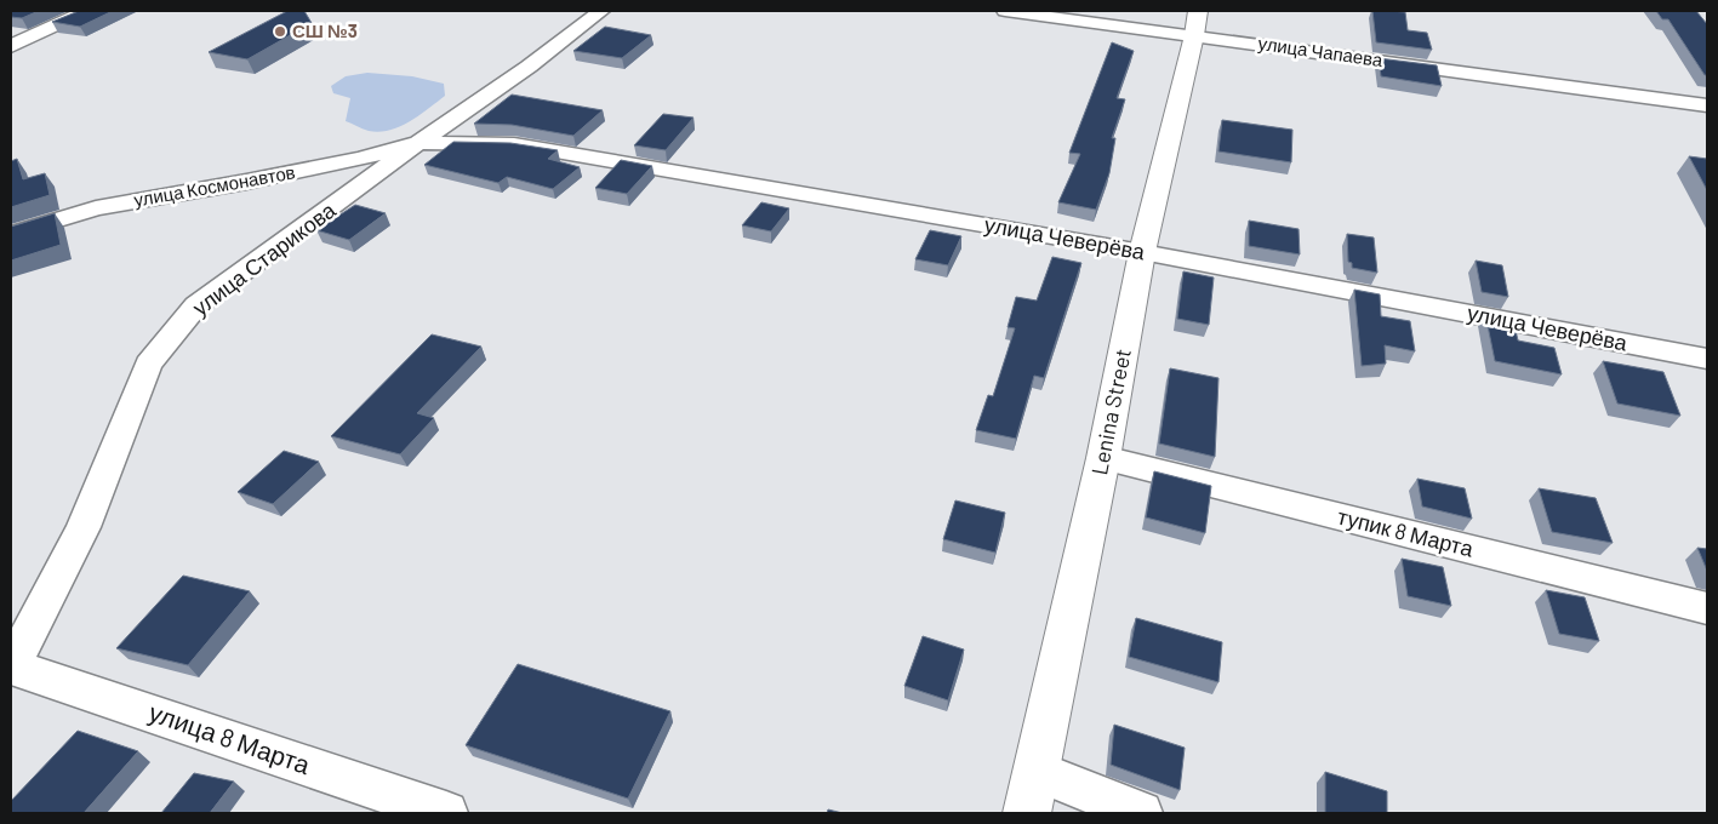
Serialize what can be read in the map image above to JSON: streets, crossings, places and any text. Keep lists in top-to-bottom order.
{
  "streets": {
    "street": [
      "улица Чапаева",
      "улица Космонавтов",
      "улица Чеверёва",
      "улица Старикова",
      "Lenina Street",
      "тупик 8 Марта",
      "улица 8 Марта"
    ]
  },
  "crossings": [
    ["улица Чапаева", "Lenina Street"],
    ["улица Космонавтов", "улица Чеверёва"],
    ["улица Космонавтов", "улица Старикова"],
    ["улица Чеверёва", "улица Старикова"],
    ["улица Чеверёва", "Lenina Street"],
    ["улица Старикова", "улица 8 Марта"],
    ["Lenina Street", "тупик 8 Марта"]
  ],
  "places": ["СШ №3"]
}
